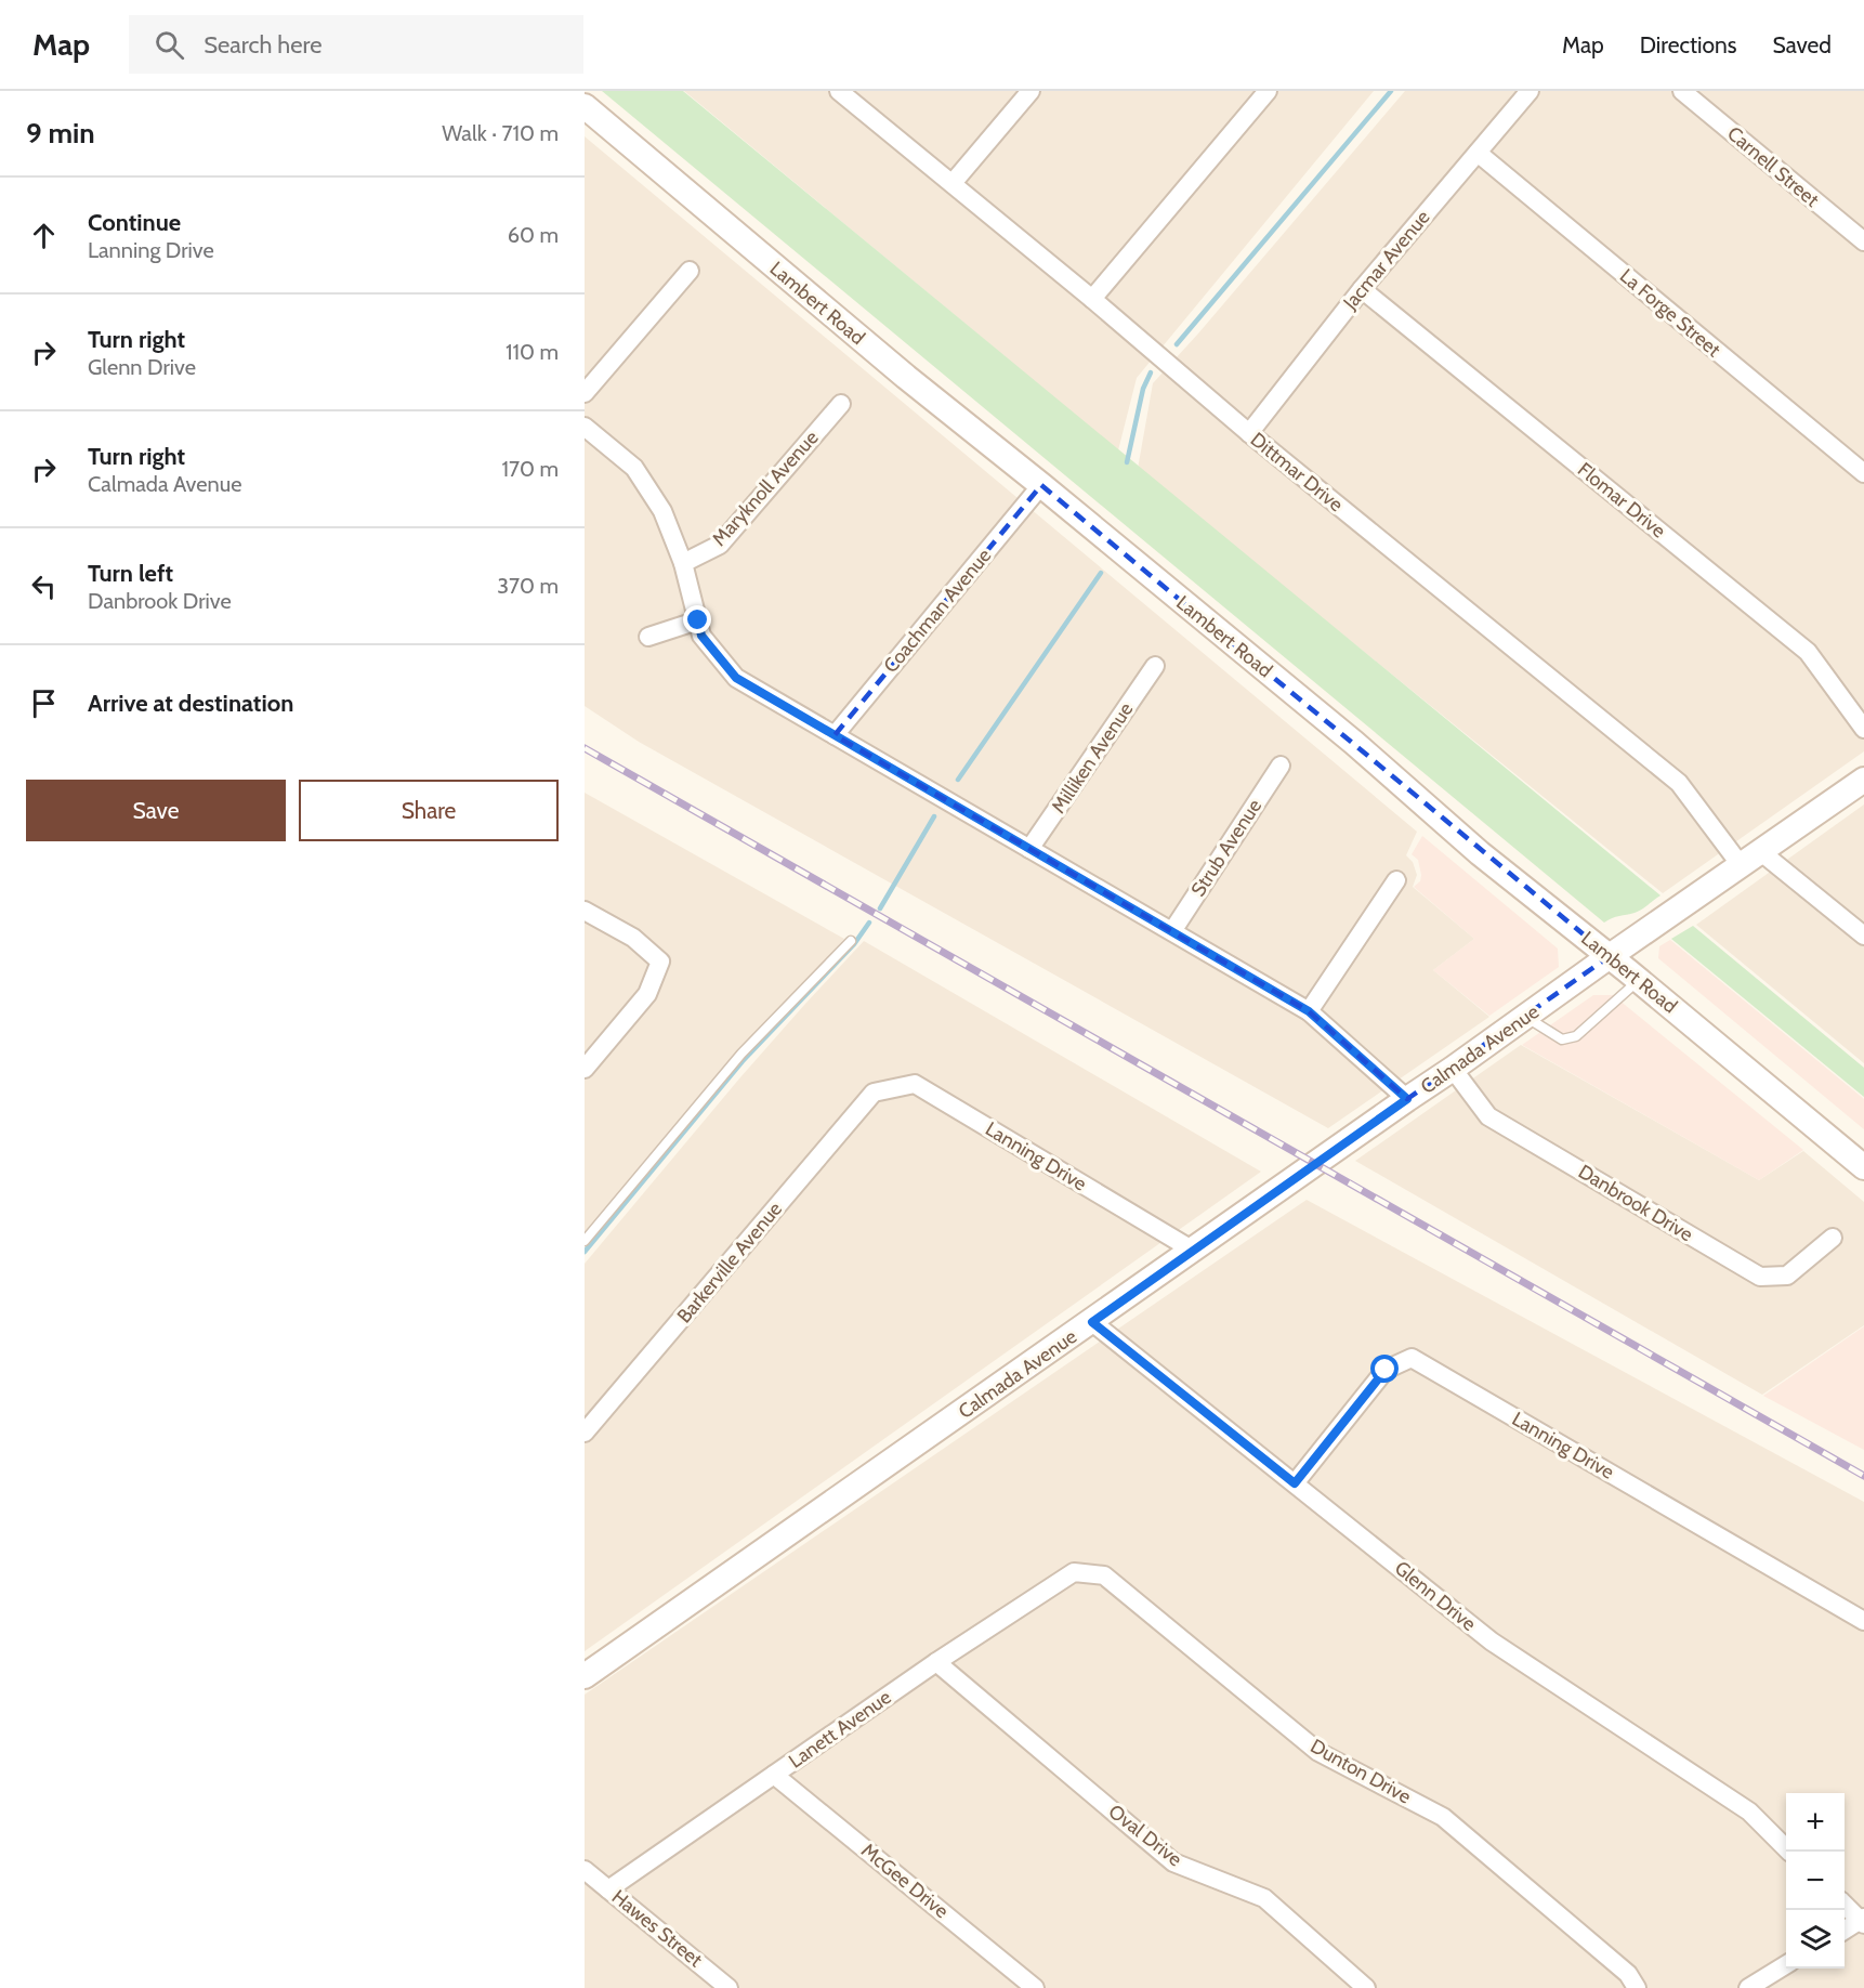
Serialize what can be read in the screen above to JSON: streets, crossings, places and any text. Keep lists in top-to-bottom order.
{
  "streets": {
    "main road": ["Lambert Road", "Calmada Avenue"],
    "street": [
      "Carnell Street",
      "Jacmar Avenue",
      "La Forge Street",
      "Dittmar Drive",
      "Maryknoll Avenue",
      "Flomar Drive",
      "Coachman Avenue",
      "Milliken Avenue",
      "Strub Avenue",
      "Lanning Drive",
      "Danbrook Drive",
      "Barkerville Avenue",
      "Glenn Drive",
      "Lanett Avenue",
      "Dunton Drive",
      "Oval Drive",
      "McGee Drive",
      "Hawes Street"
    ]
  },
  "crossings": [
    ["Jacmar Avenue", "La Forge Street"],
    ["Jacmar Avenue", "Dittmar Drive"],
    ["Jacmar Avenue", "Flomar Drive"],
    ["Lambert Road", "Coachman Avenue"],
    ["Lambert Road", "Calmada Avenue"],
    ["Dittmar Drive", "Calmada Avenue"],
    ["Calmada Avenue", "Lanning Drive"],
    ["Calmada Avenue", "Danbrook Drive"],
    ["Calmada Avenue", "Glenn Drive"],
    ["Lanning Drive", "Barkerville Avenue"],
    ["Lanning Drive", "Glenn Drive"],
    ["Lanett Avenue", "Dunton Drive"],
    ["Lanett Avenue", "Oval Drive"],
    ["Lanett Avenue", "McGee Drive"],
    ["Lanett Avenue", "Hawes Street"]
  ],
  "page": {
    "header": "Map",
    "search": "Search here",
    "nav": ["Map", "Directions", "Saved"],
    "heading": ["9 min", "Walk · 710 m"],
    "list": [
      ["Continue", "Lanning Drive", "60 m"],
      ["Turn right", "Glenn Drive", "110 m"],
      ["Turn right", "Calmada Avenue", "170 m"],
      ["Turn left", "Danbrook Drive", "370 m"],
      "Arrive at destination"
    ],
    "buttons": ["Save", "Share"],
    "map_buttons": ["+", "−"]
  }
}
